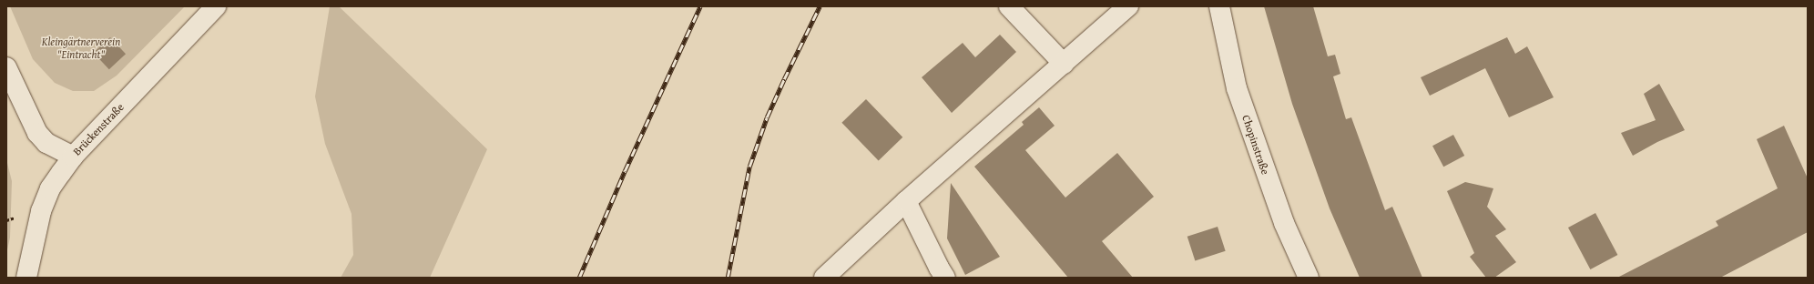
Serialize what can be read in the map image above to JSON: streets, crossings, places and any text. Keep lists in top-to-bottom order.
{
  "streets": {
    "street": ["Brückenstraße", "Chopinstraße"]
  },
  "parks": ["Kleingärtnerverein \"Eintracht\""]
}
